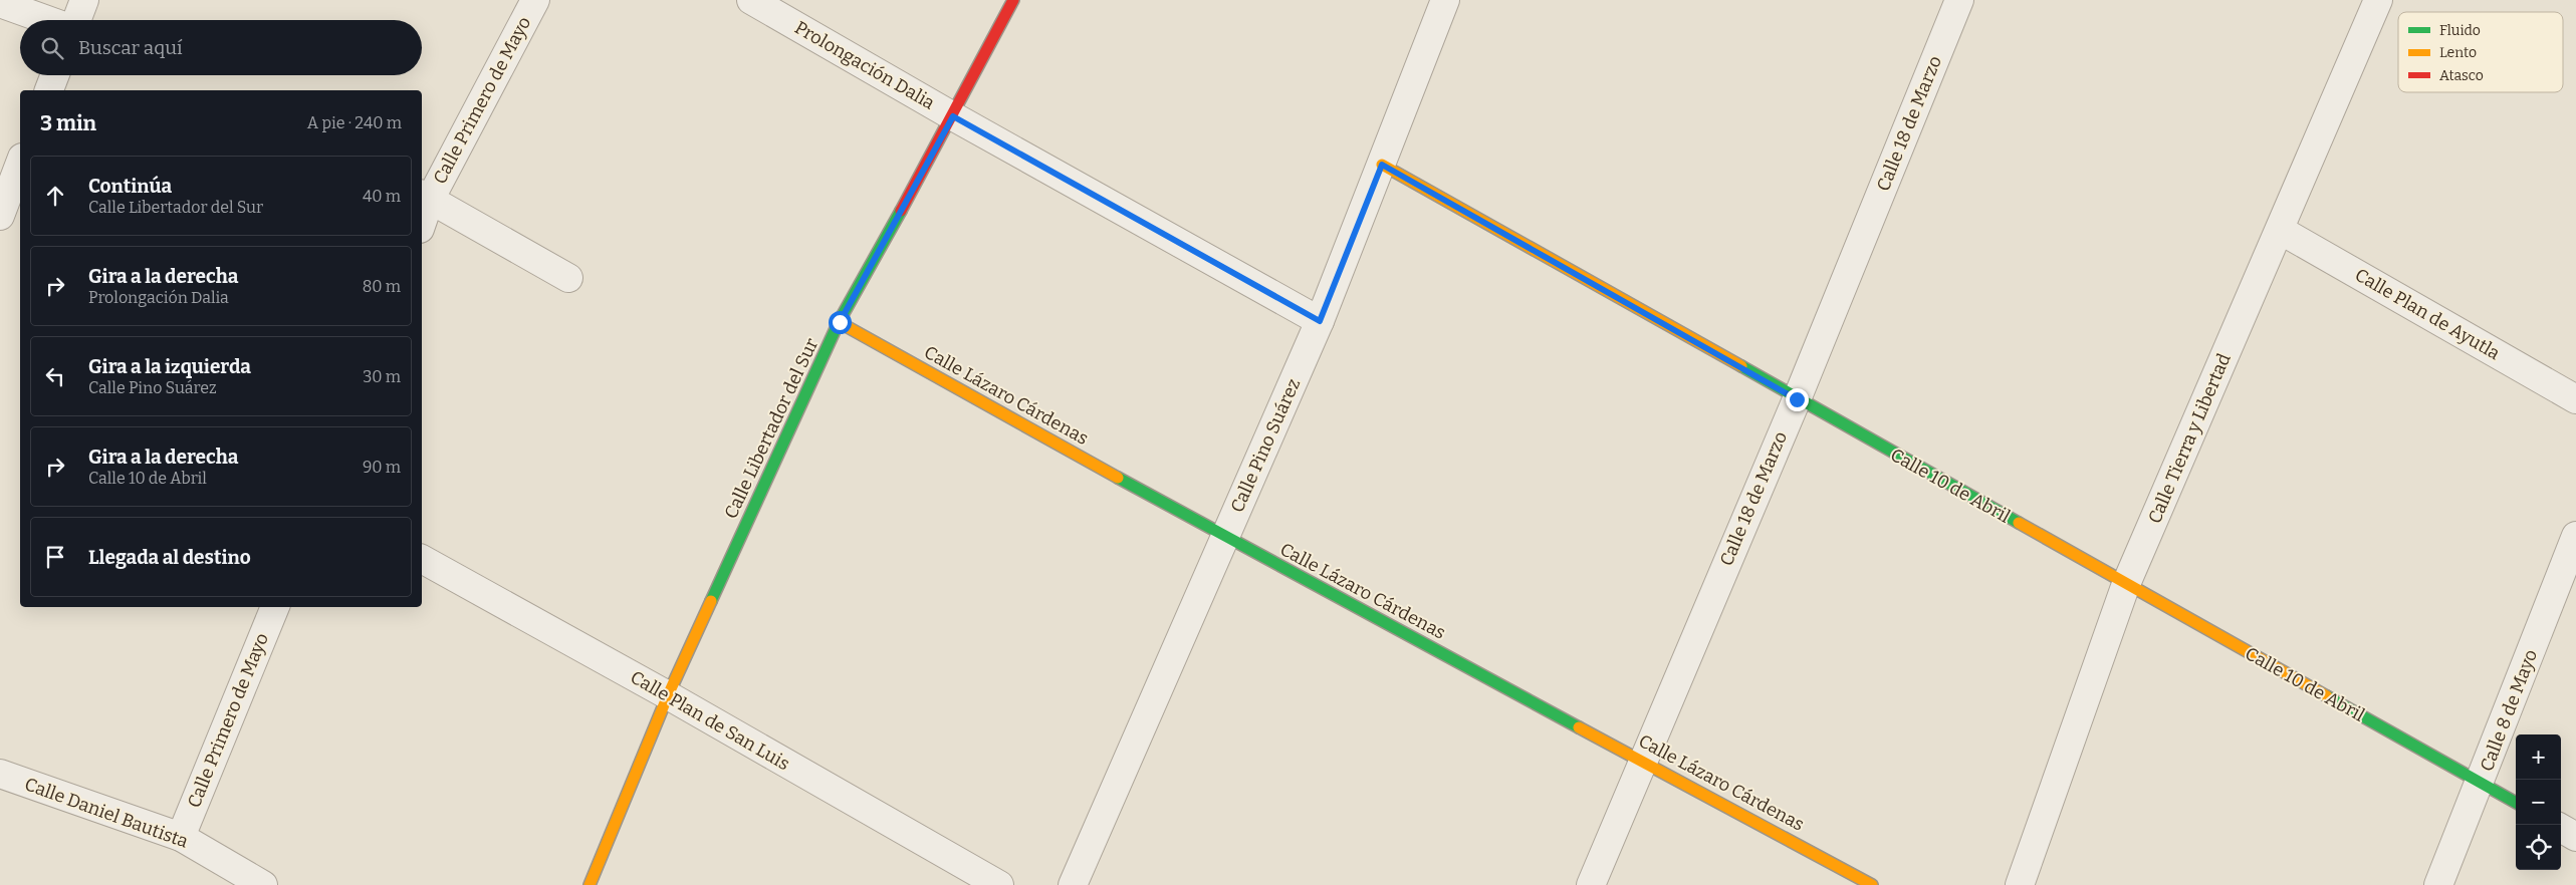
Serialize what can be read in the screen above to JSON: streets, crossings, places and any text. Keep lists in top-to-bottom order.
{
  "streets": {
    "street": [
      "Prolongación Dalia",
      "Calle Primero de Mayo",
      "Calle 18 de Marzo",
      "Calle Plan de Ayutla",
      "Calle Lázaro Cárdenas",
      "Calle Libertador del Sur",
      "Calle Tierra y Libertad",
      "Calle Pino Suárez",
      "Calle 10 de Abril",
      "Calle 8 de Mayo",
      "Calle Plan de San Luis",
      "Calle Daniel Bautista"
    ]
  },
  "crossings": [
    ["Prolongación Dalia", "Calle Libertador del Sur"],
    ["Prolongación Dalia", "Calle Pino Suárez"],
    ["Calle Primero de Mayo", "Calle Daniel Bautista"],
    ["Calle 18 de Marzo", "Calle Lázaro Cárdenas"],
    ["Calle 18 de Marzo", "Calle 10 de Abril"],
    ["Calle Plan de Ayutla", "Calle Tierra y Libertad"],
    ["Calle Lázaro Cárdenas", "Calle Libertador del Sur"],
    ["Calle Lázaro Cárdenas", "Calle Pino Suárez"],
    ["Calle Libertador del Sur", "Calle Plan de San Luis"],
    ["Calle Tierra y Libertad", "Calle 10 de Abril"],
    ["Calle Pino Suárez", "Calle 10 de Abril"],
    ["Calle 10 de Abril", "Calle 8 de Mayo"]
  ],
  "legend": ["Fluido", "Lento", "Atasco"],
  "page": {
    "search": "Buscar aquí",
    "heading": ["3 min", "A pie · 240 m"],
    "list": [
      ["Continúa", "Calle Libertador del Sur", "40 m"],
      ["Gira a la derecha", "Prolongación Dalia", "80 m"],
      ["Gira a la izquierda", "Calle Pino Suárez", "30 m"],
      ["Gira a la derecha", "Calle 10 de Abril", "90 m"],
      "Llegada al destino"
    ],
    "map_buttons": ["+", "−"]
  }
}
